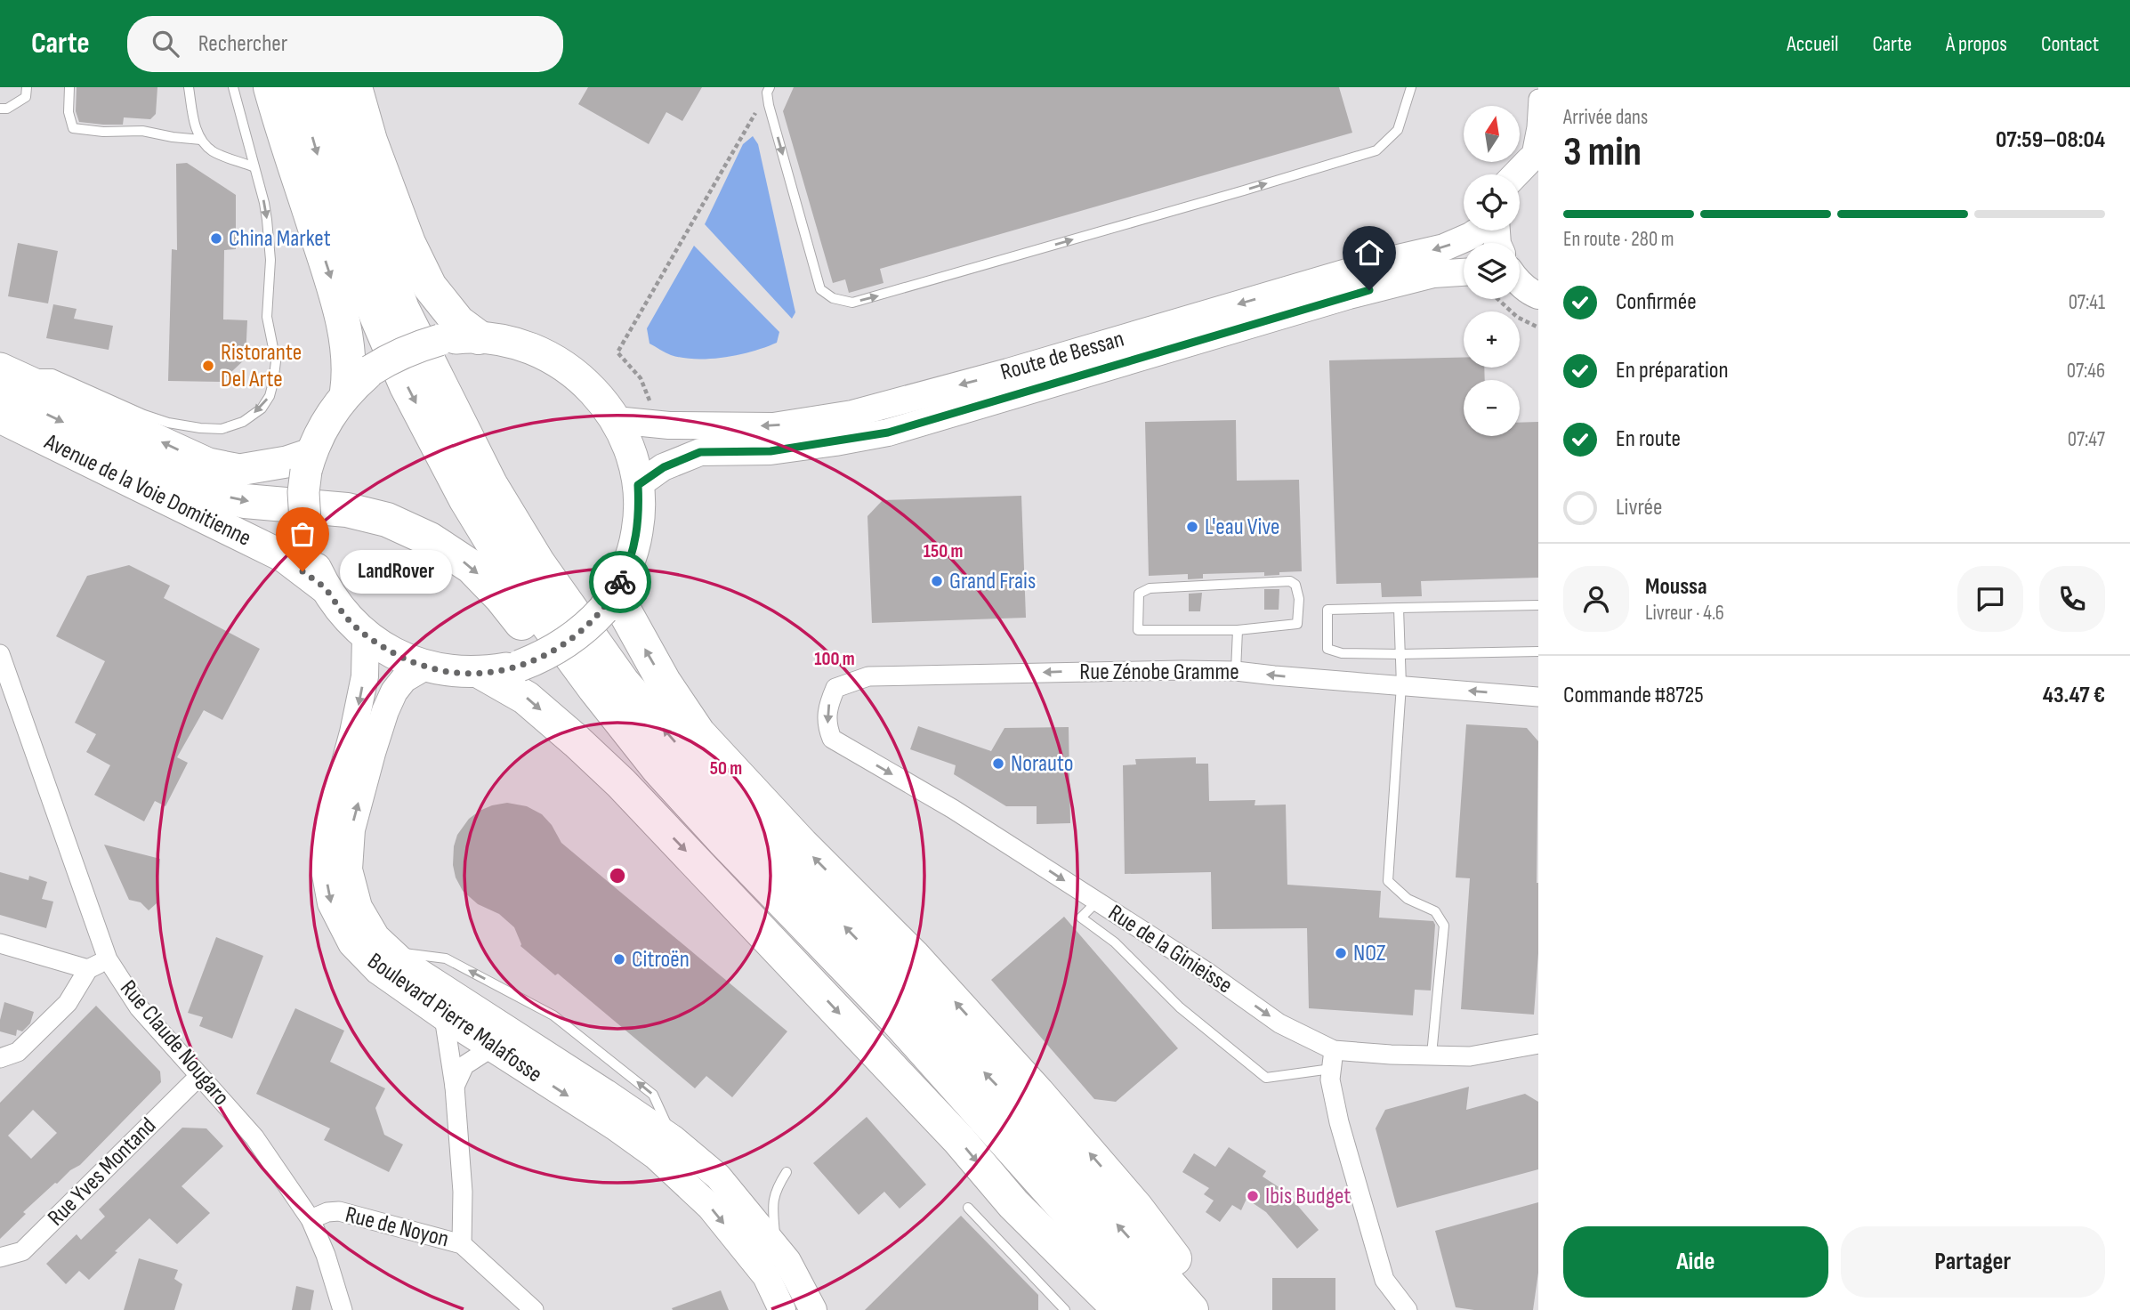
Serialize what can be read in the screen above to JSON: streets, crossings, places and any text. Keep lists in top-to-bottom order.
{
  "streets": {
    "main road": ["Avenue de la Voie Domitienne"],
    "street": [
      "Route de Bessan",
      "Rue Zénobe Gramme",
      "Rue de la Ginieisse",
      "Boulevard Pierre Malafosse",
      "Rue Claude Nougaro",
      "Rue Yves Montand",
      "Rue de Noyon"
    ]
  },
  "crossings": [
    ["Rue Zénobe Gramme", "Rue de la Ginieisse"],
    ["Rue Claude Nougaro", "Rue Yves Montand"],
    ["Rue Claude Nougaro", "Rue de Noyon"]
  ],
  "one_way": ["Rue Zénobe Gramme", "Rue de la Ginieisse"],
  "places": [
    "China Market",
    "Ristorante Del Arte",
    "L'eau Vive",
    "LandRover",
    "Grand Frais",
    "Norauto",
    "NOZ",
    "Citroën",
    "Ibis Budget"
  ],
  "north": "top",
  "page": {
    "header": "Carte",
    "search": "Rechercher",
    "nav": [
      "Accueil",
      "Carte",
      "À propos",
      "Contact"
    ],
    "heading": ["3 min", "Arrivée dans", "07:59–08:04"],
    "panel": [
      "Moussa",
      "Livreur · 4.6",
      "Commande #8725",
      "43.47 €"
    ],
    "map_buttons": ["+", "−"],
    "bar": "En route · 280 m",
    "list": [
      ["Confirmée", "07:41"],
      ["En préparation", "07:46"],
      ["En route", "07:47"],
      "Livrée"
    ],
    "bubble": "LandRover",
    "buttons": ["Aide", "Partager"]
  },
  "rings": ["150 m", "100 m", "50 m"]
}
